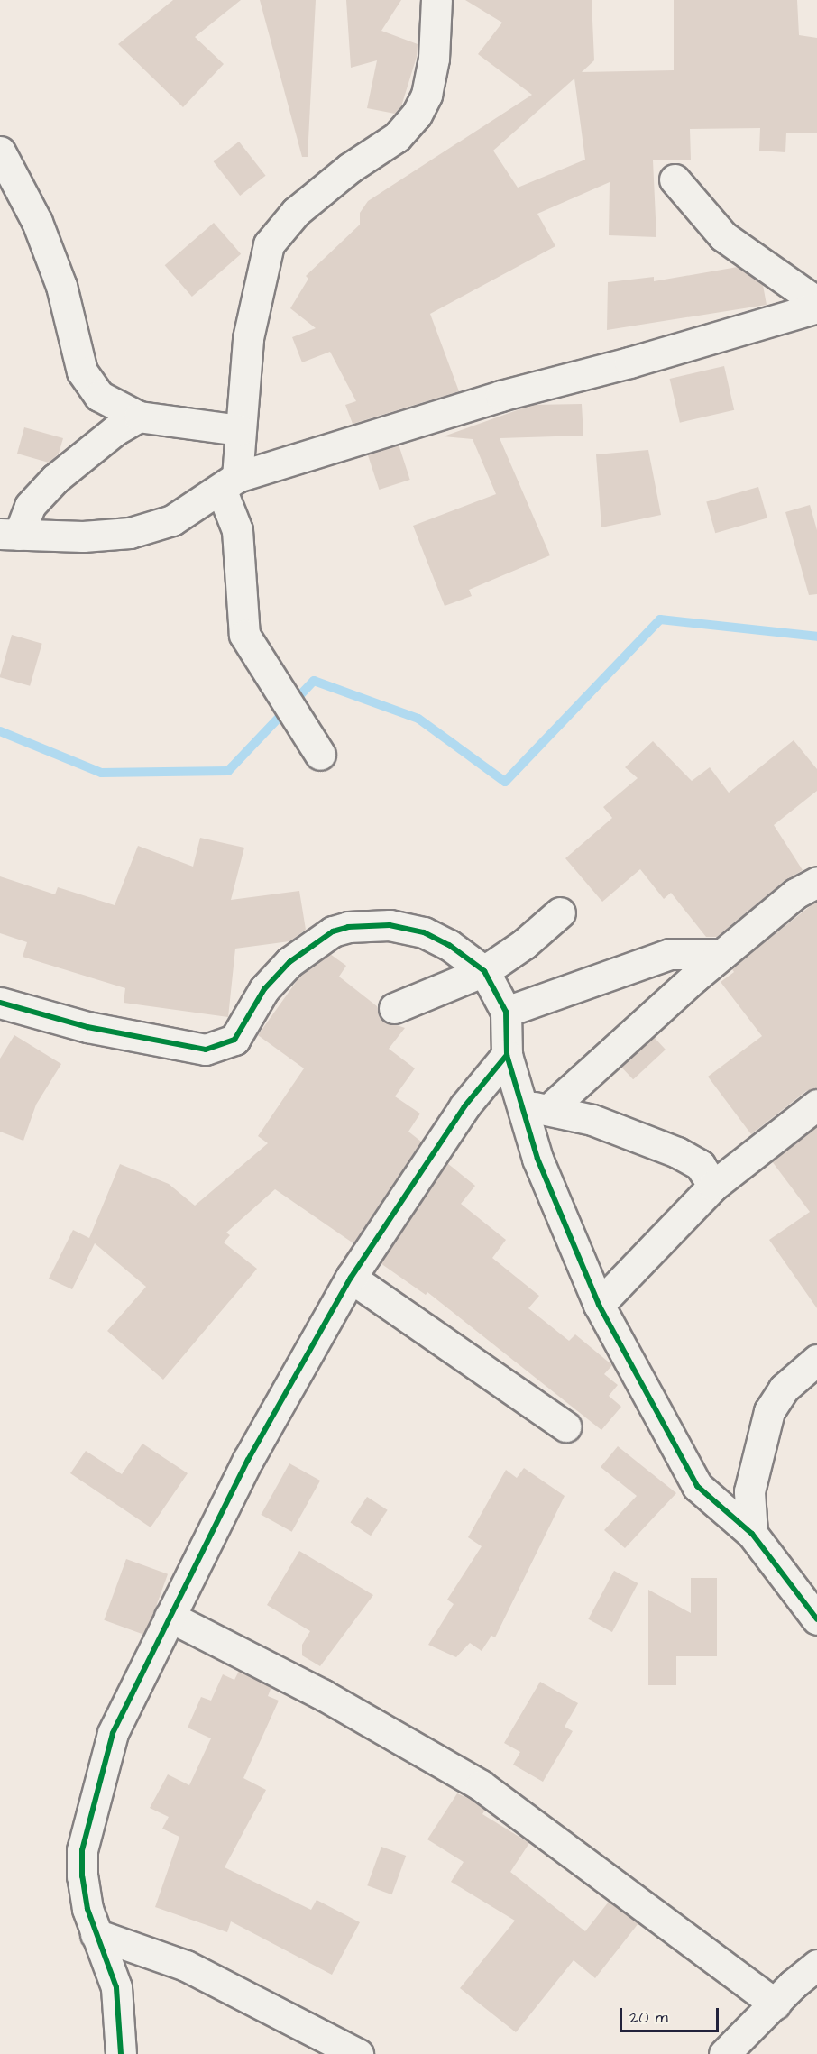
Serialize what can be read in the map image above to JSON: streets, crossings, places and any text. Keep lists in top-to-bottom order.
{
  "scale_bar": "20 m"
}
